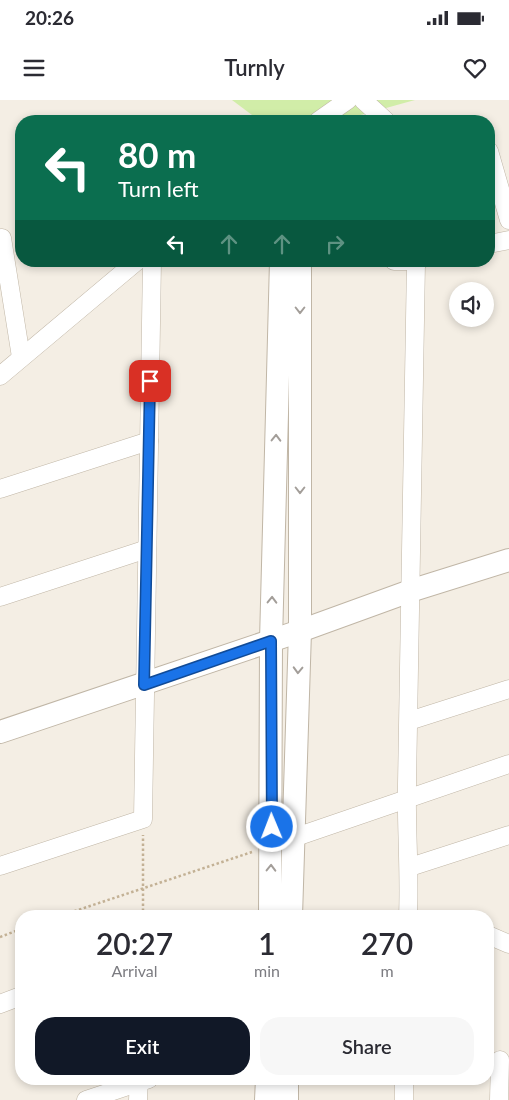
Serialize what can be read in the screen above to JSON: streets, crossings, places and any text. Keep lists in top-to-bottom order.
{
  "page": {
    "status": "20:26",
    "header": "Turnly",
    "turn": ["80 m", "Turn left"],
    "eta": [
      "20:27",
      "Arrival",
      "1",
      "min",
      "270",
      "m"
    ],
    "buttons": ["Exit", "Share"]
  }
}
